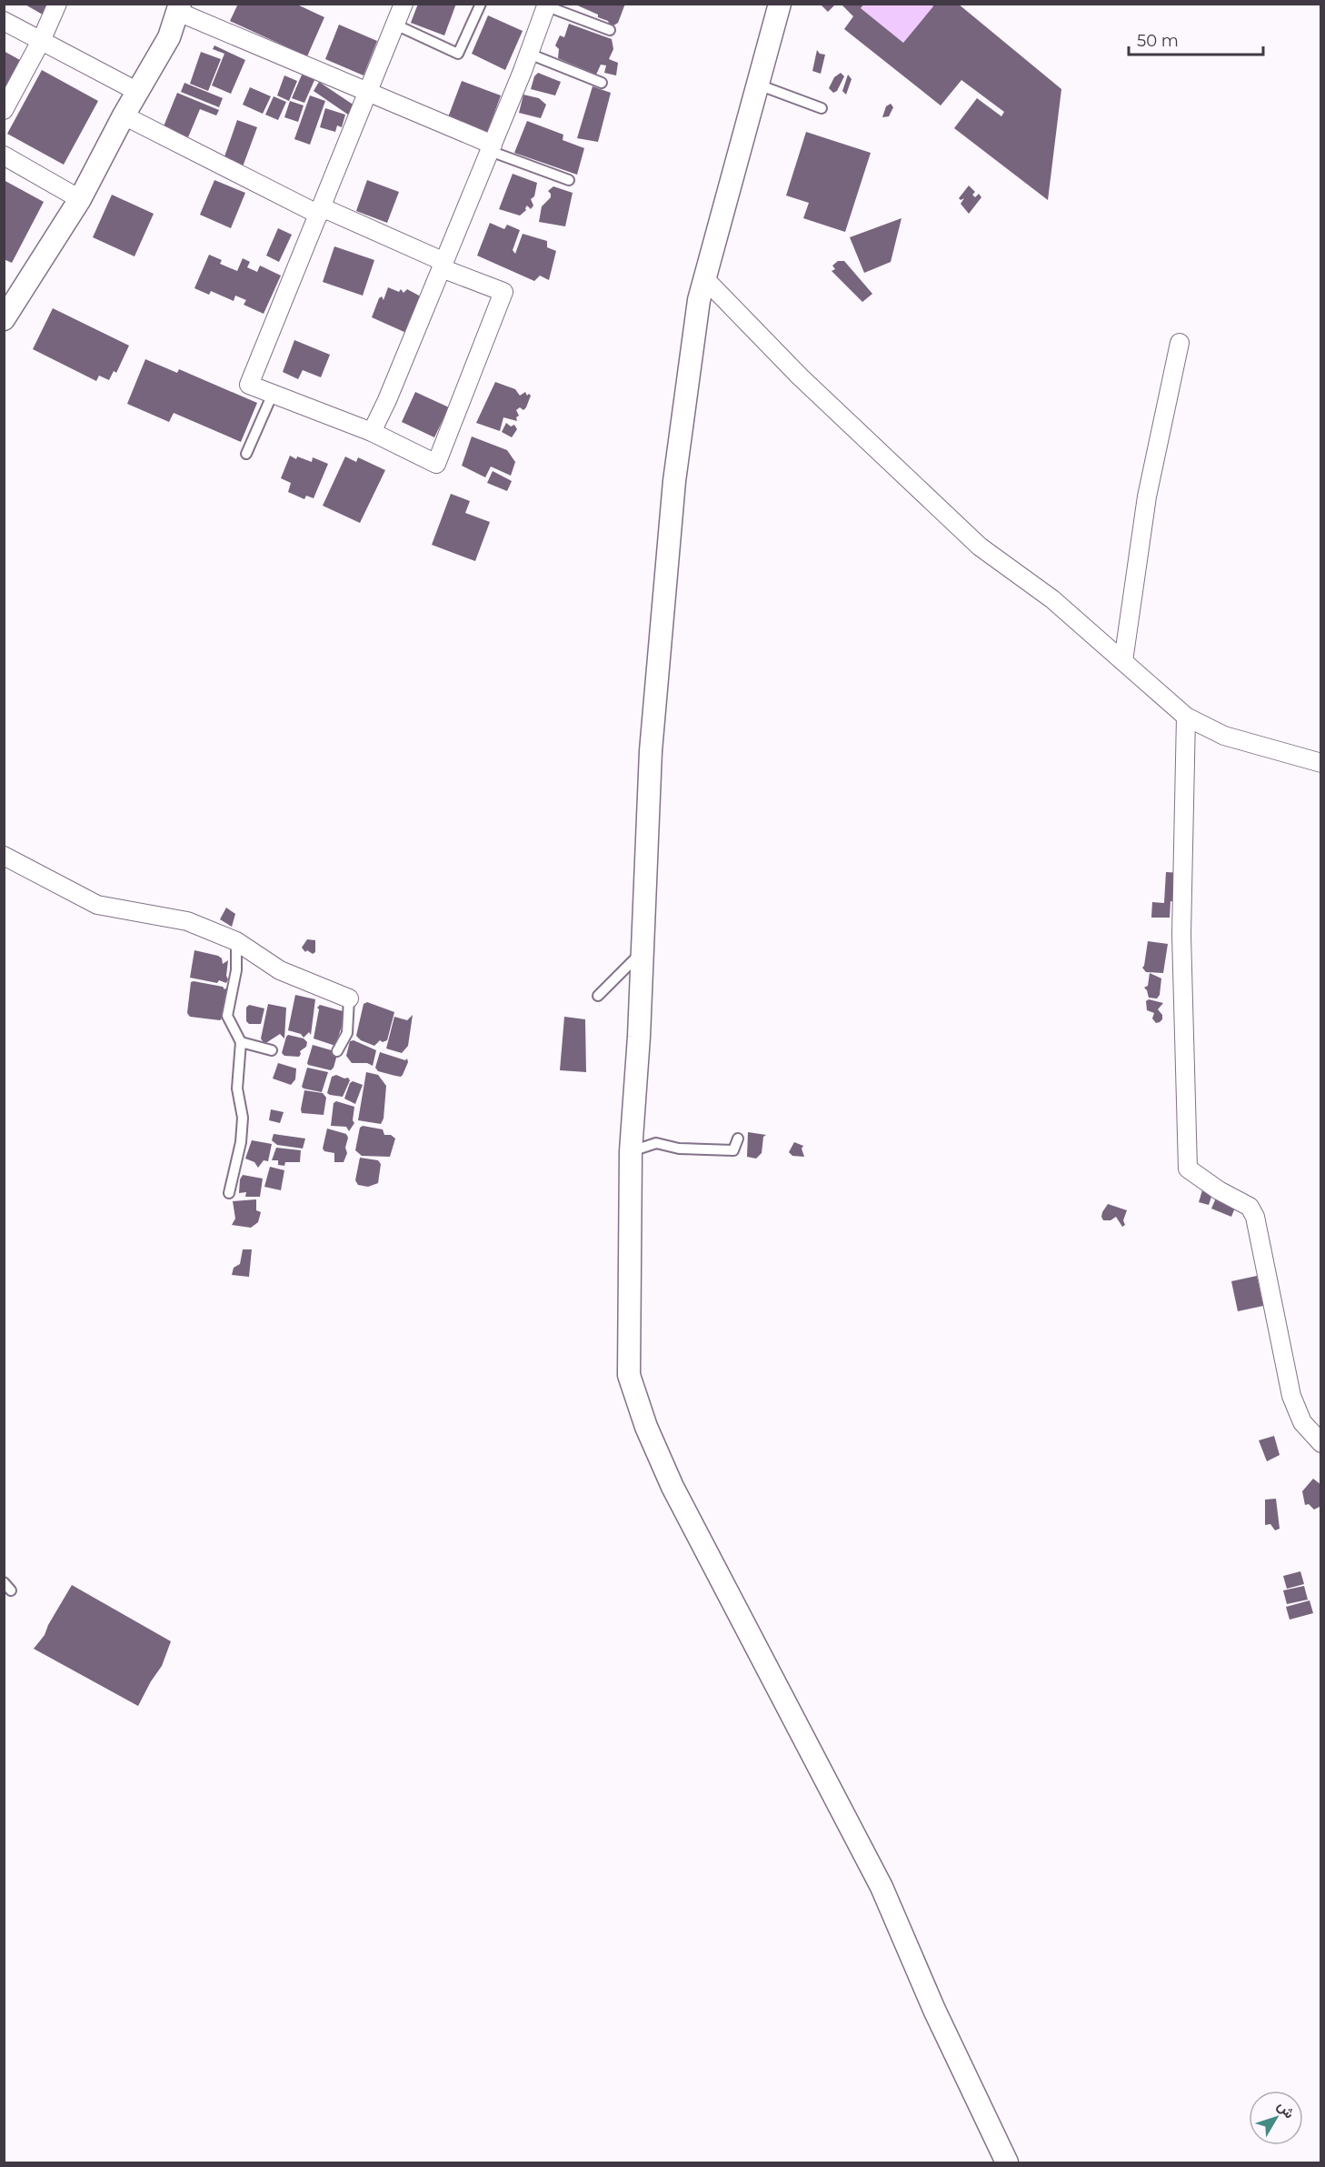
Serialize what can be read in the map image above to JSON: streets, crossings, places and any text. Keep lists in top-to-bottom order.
{
  "scale_bar": "50 m",
  "north": "top right"
}
